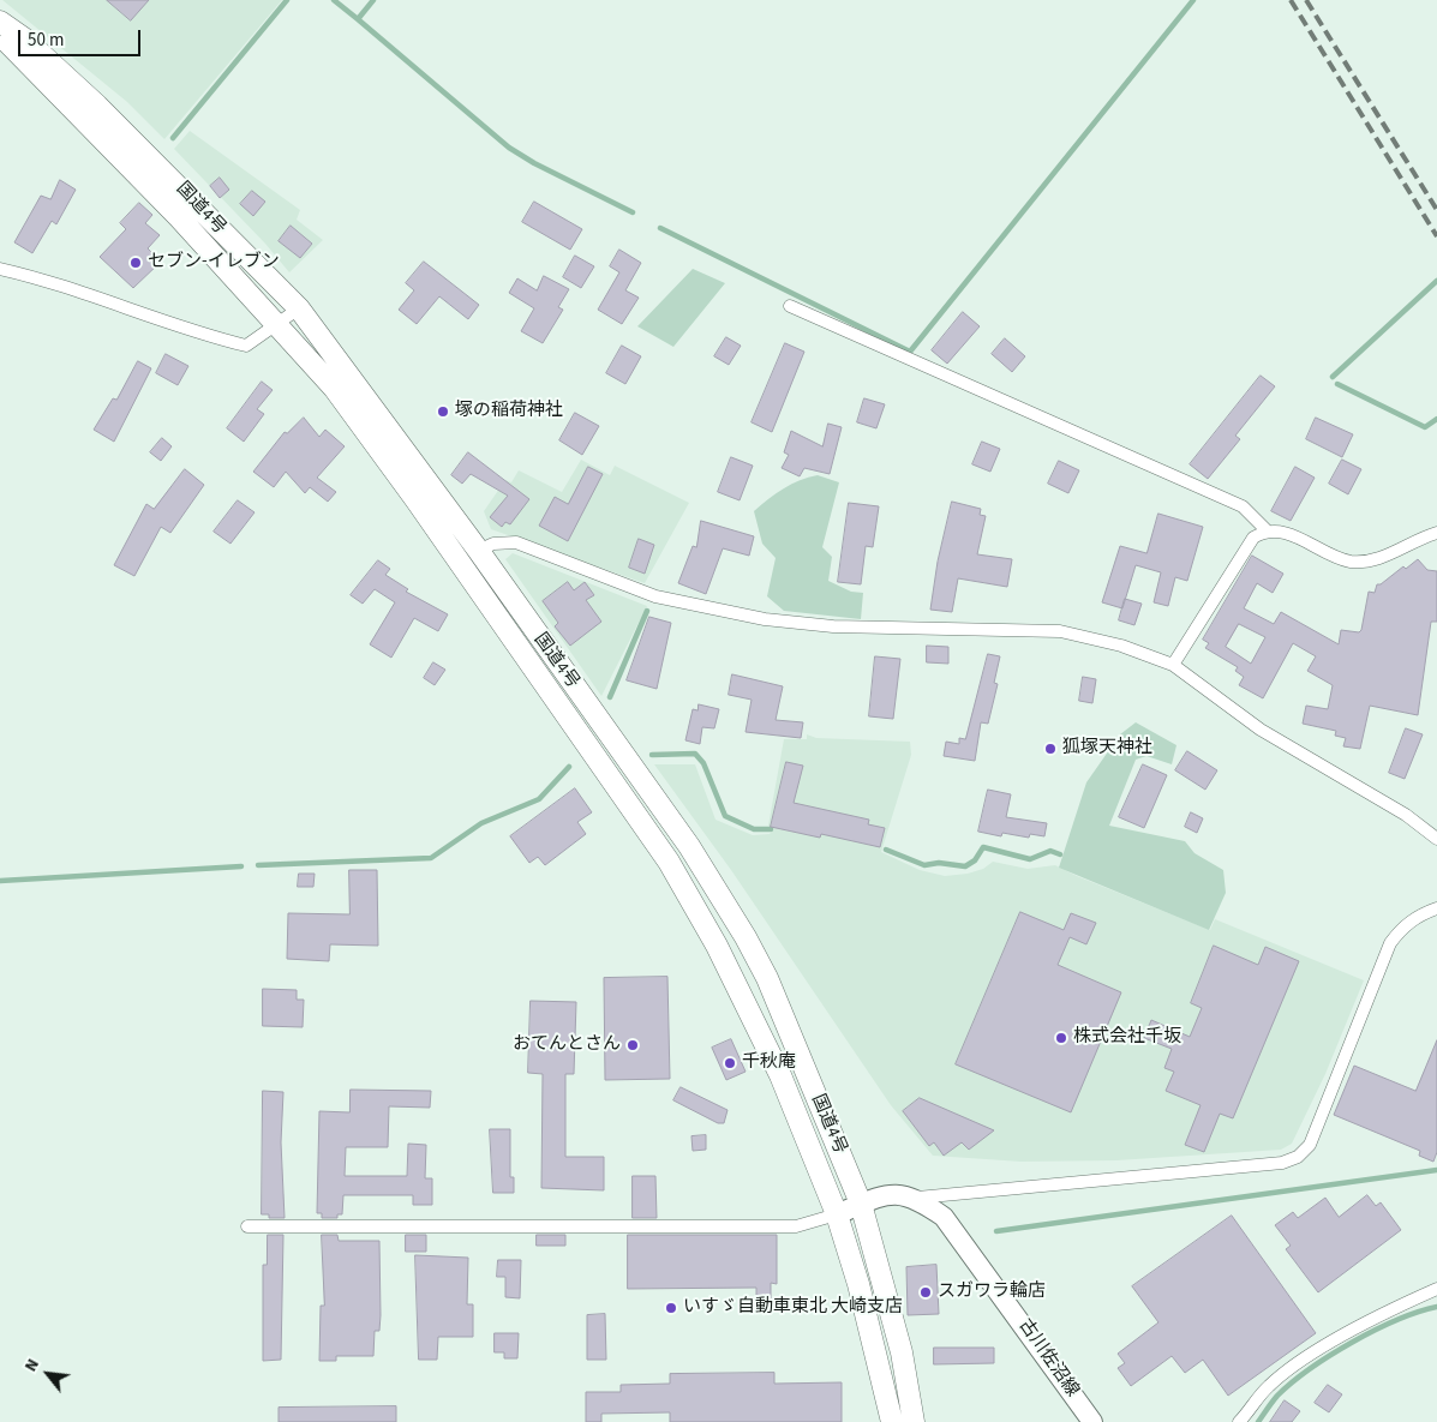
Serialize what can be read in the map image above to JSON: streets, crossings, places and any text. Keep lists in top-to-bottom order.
{
  "streets": {
    "highway": ["国道4号"],
    "main road": ["古川佐沼線"]
  },
  "places": [
    "セブン-イレブン",
    "塚の稲荷神社",
    "狐塚天神社",
    "株式会社千坂",
    "おてんとさん",
    "千秋庵",
    "スガワラ輪店",
    "いすゞ自動車東北 大崎支店"
  ],
  "scale_bar": "50 m",
  "north": "top left"
}
